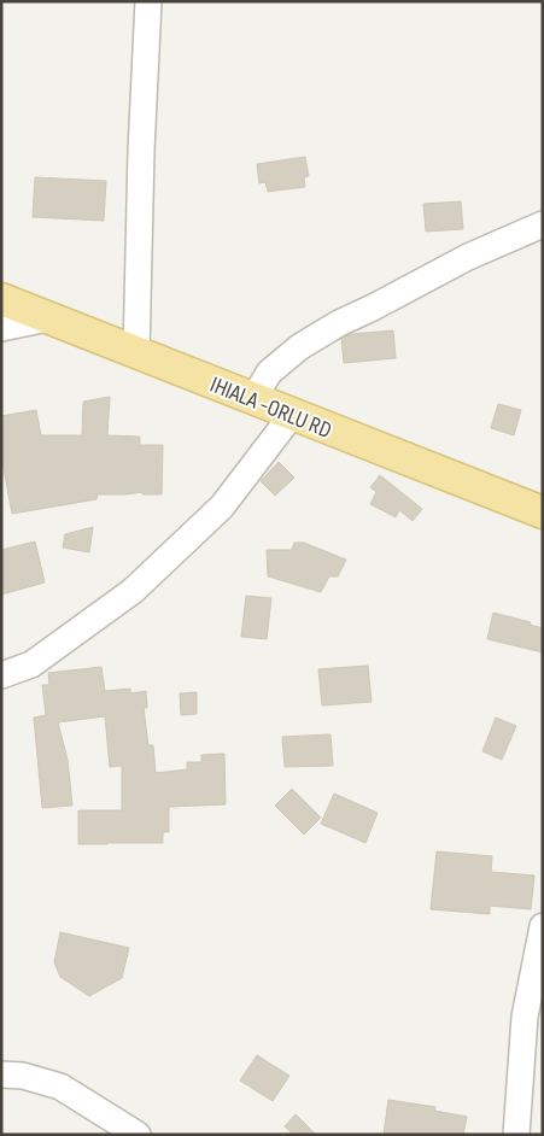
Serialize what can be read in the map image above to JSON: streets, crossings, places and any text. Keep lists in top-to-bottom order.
{
  "streets": {
    "main road": ["IHIALA -ORLU RD"]
  }
}
